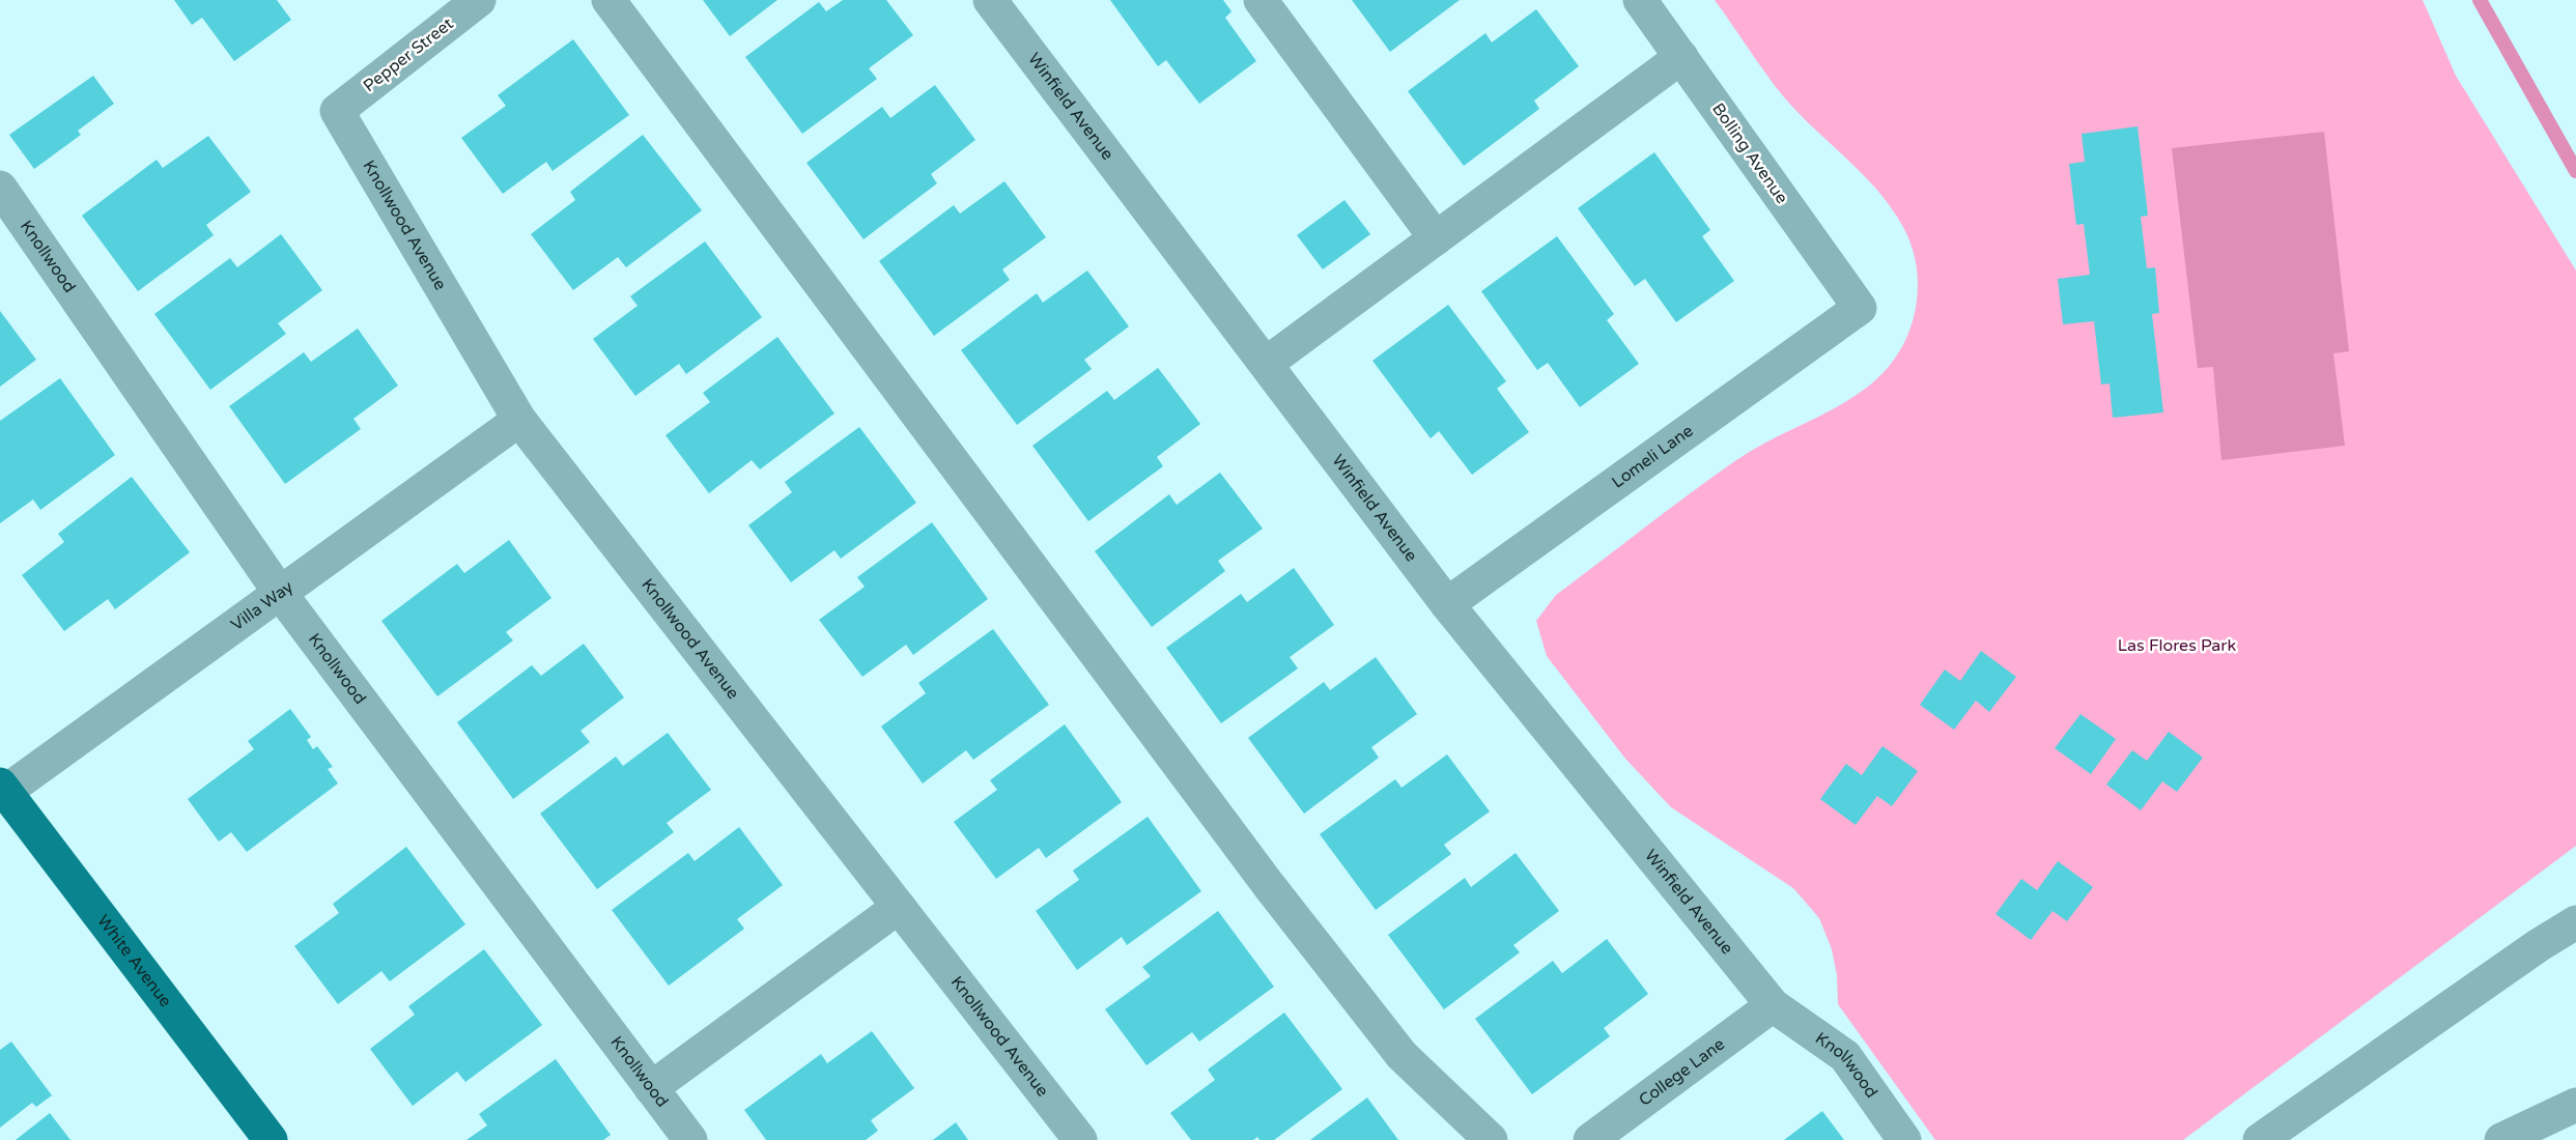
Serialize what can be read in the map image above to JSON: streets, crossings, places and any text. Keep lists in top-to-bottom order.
{
  "streets": {
    "main road": ["White Avenue"],
    "street": [
      "Pepper Street",
      "Winfield Avenue",
      "Bolling Avenue",
      "Knollwood Avenue",
      "Knollwood",
      "Lomeli Lane",
      "Villa Way",
      "College Lane"
    ]
  },
  "crossings": [
    ["Pepper Street", "Knollwood Avenue"],
    ["Winfield Avenue", "Knollwood"],
    ["Winfield Avenue", "Lomeli Lane"],
    ["Winfield Avenue", "College Lane"],
    ["Bolling Avenue", "Lomeli Lane"],
    ["Knollwood Avenue", "Villa Way"],
    ["Knollwood", "Villa Way"],
    ["Knollwood", "College Lane"],
    ["Villa Way", "White Avenue"]
  ],
  "parks": ["Las Flores Park"]
}
